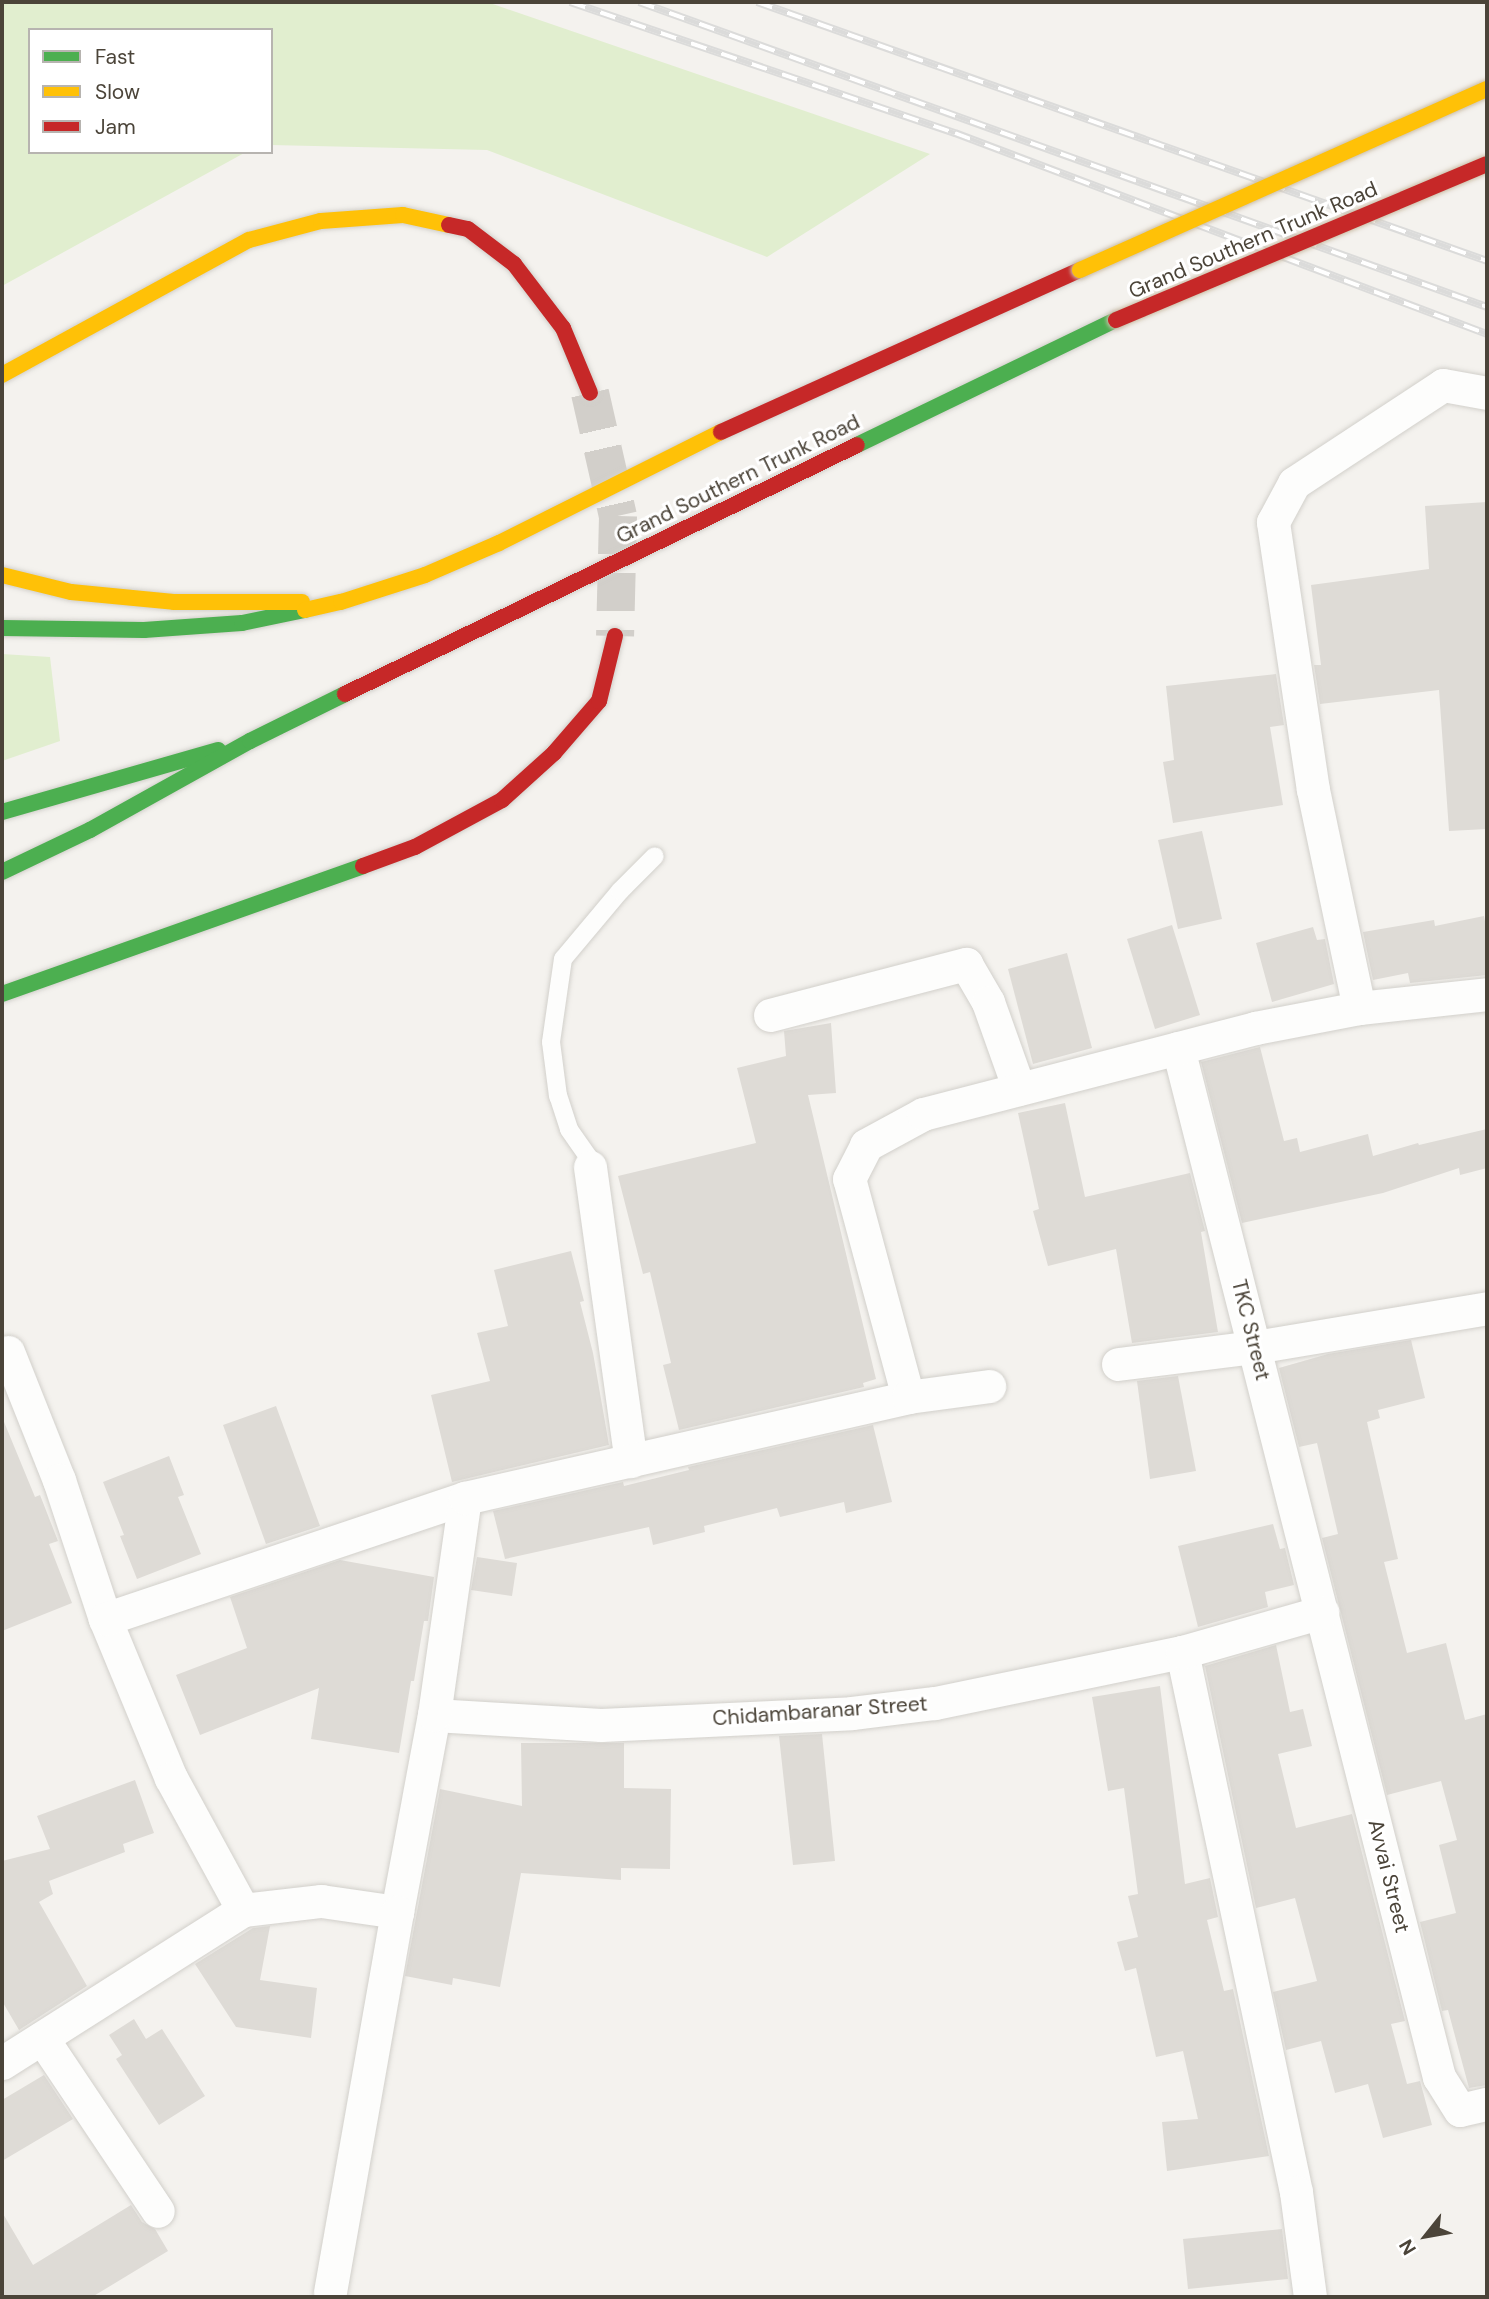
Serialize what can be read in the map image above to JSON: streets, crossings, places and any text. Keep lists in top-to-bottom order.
{
  "streets": {
    "main road": ["Grand Southern Trunk Road"],
    "street": ["TKC Street", "Chidambaranar Street", "Avvai Street"]
  },
  "crossings": [
    ["TKC Street", "Chidambaranar Street"],
    ["TKC Street", "Avvai Street"],
    ["Chidambaranar Street", "Avvai Street"]
  ],
  "legend": ["Fast", "Slow", "Jam"],
  "north": "bottom left"
}
